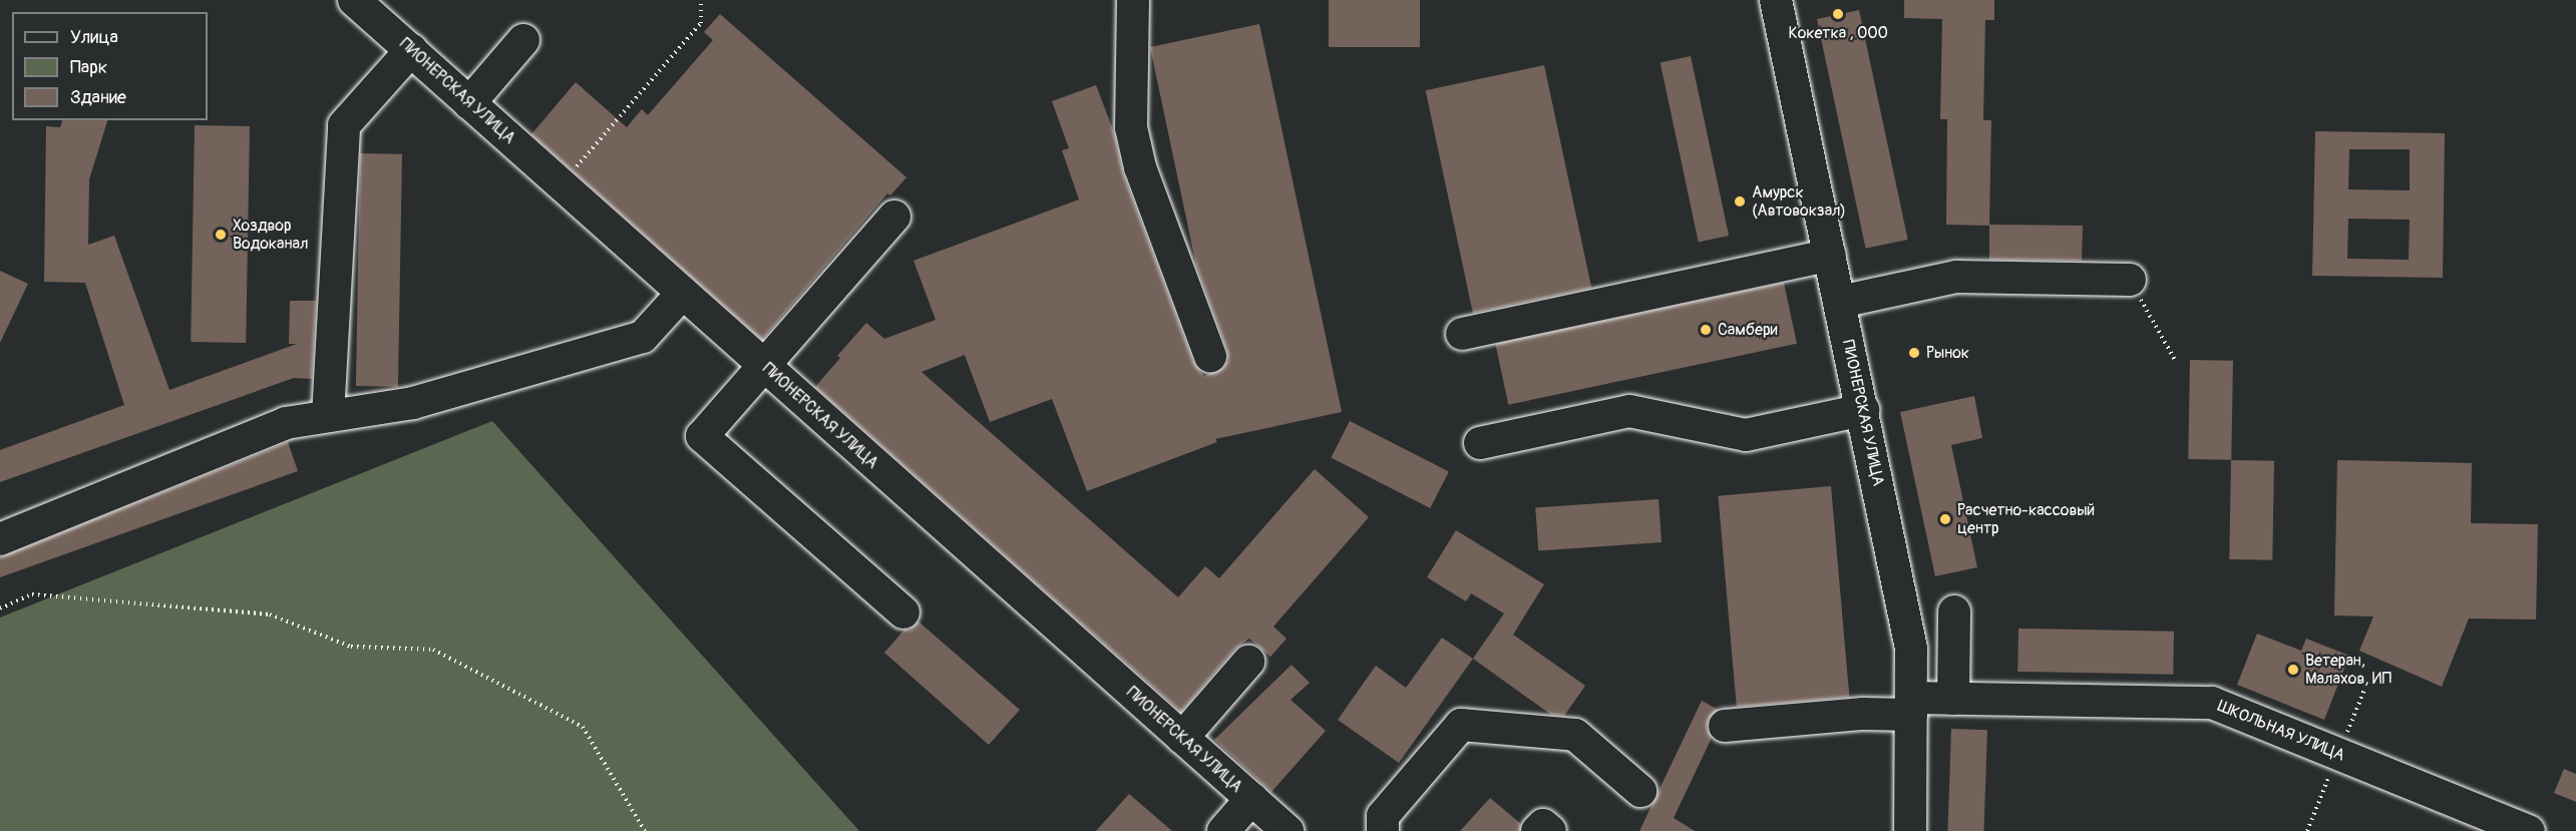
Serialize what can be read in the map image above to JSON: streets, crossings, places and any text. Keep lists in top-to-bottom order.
{
  "streets": {
    "street": ["ПИОНЕРСКАЯ УЛИЦА", "ШКОЛЬНАЯ УЛИЦА"]
  },
  "crossings": [
    ["ПИОНЕРСКАЯ УЛИЦА", "ШКОЛЬНАЯ УЛИЦА"]
  ],
  "places": [
    "Кокетка , ООО",
    "Амурск (Автовокзал)",
    "Хоздвор Водоканал",
    "Самбери",
    "Рынок",
    "Расчетно-кассовый центр",
    "Ветеран, Малахов, ИП"
  ],
  "legend": ["Улица", "Парк", "Здание"]
}
